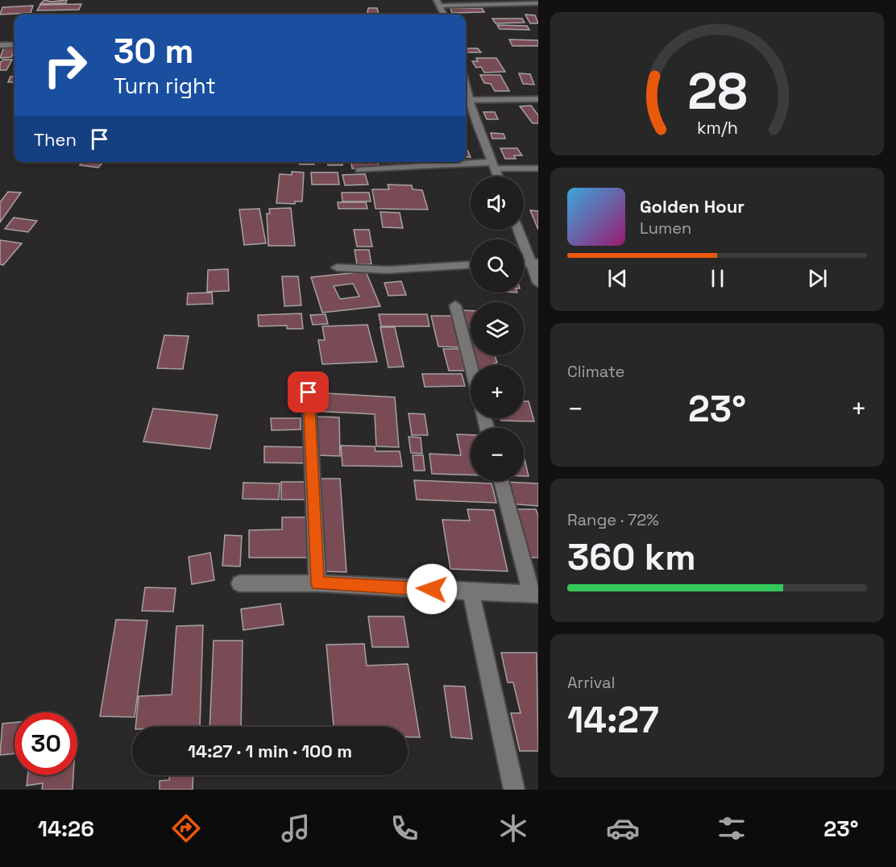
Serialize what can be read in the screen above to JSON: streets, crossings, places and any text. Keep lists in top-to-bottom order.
{
  "page": {
    "turn": ["30 m", "Turn right"],
    "then": "Then",
    "map_buttons": ["+", "−"],
    "song": ["Golden Hour", "Lumen"],
    "tile": [
      "Climate",
      ["Range · 72%", "360 km"],
      ["Arrival", "14:27"]
    ],
    "heat": ["−", "23°", "+"],
    "limit": "30",
    "trip": "14:27 · 1 min · 100 m",
    "tabs": ["14:26", "23°"],
    "gauge": ["28", "km/h"]
  }
}
